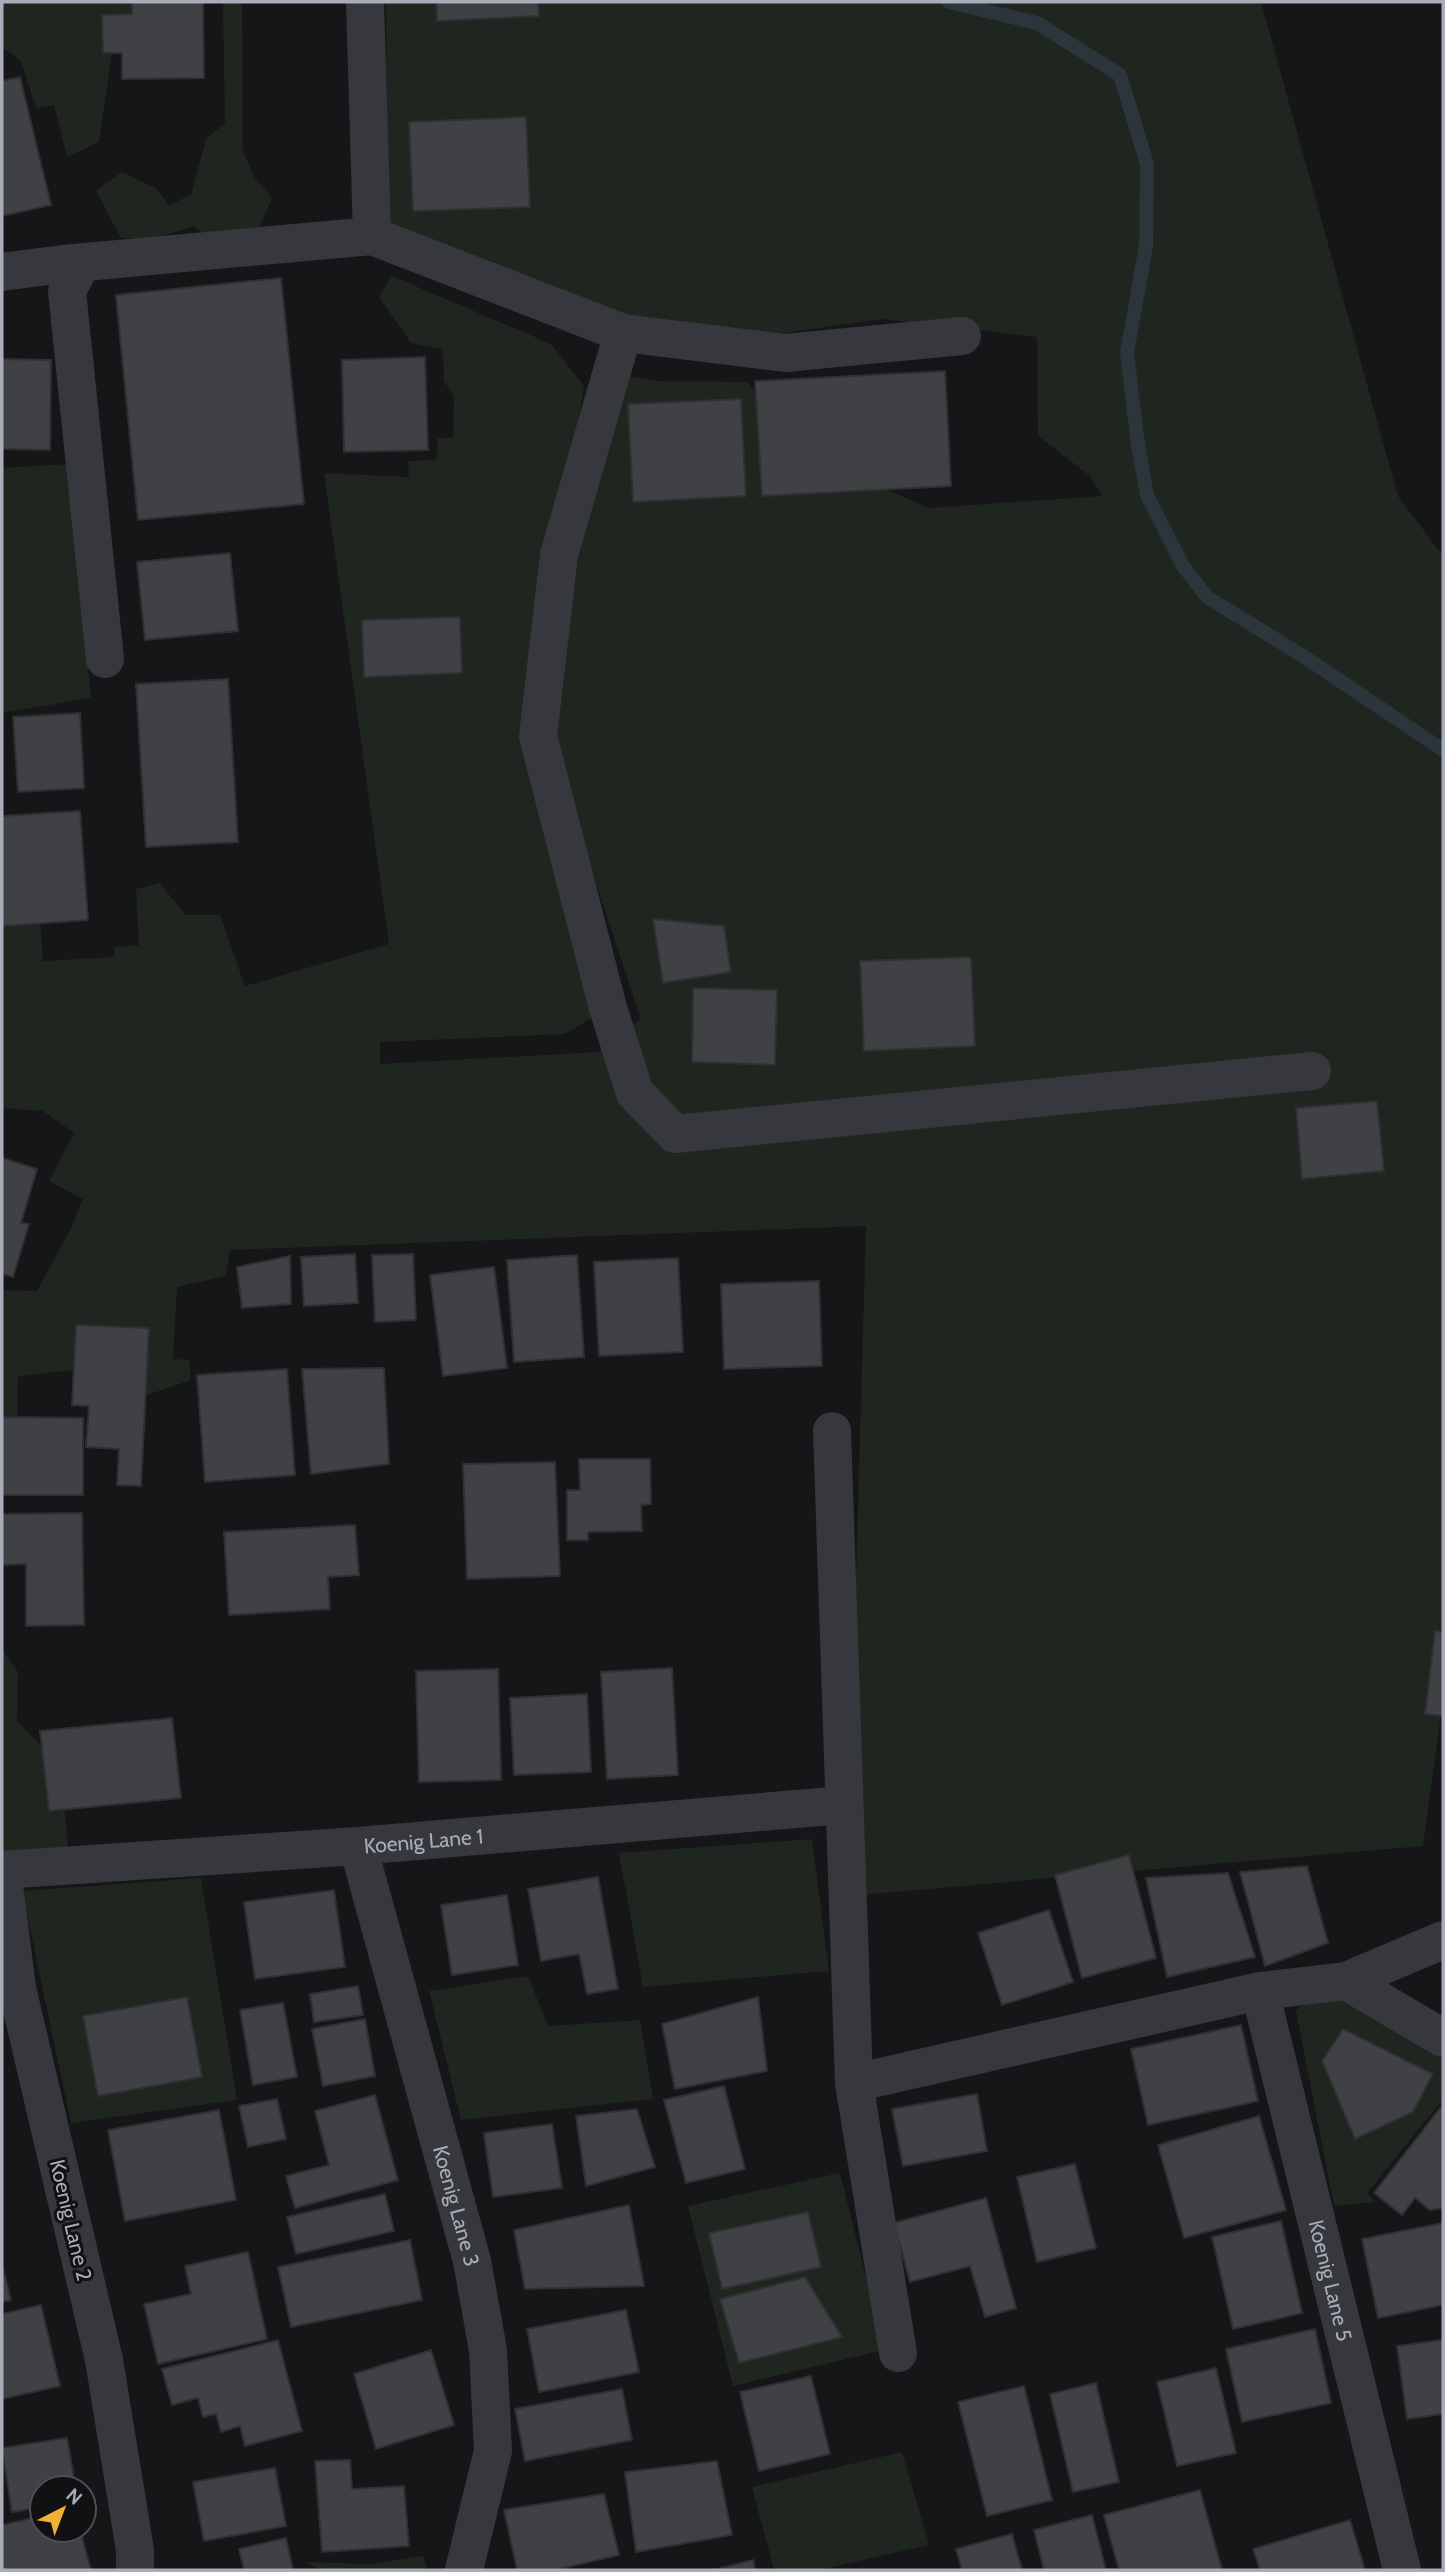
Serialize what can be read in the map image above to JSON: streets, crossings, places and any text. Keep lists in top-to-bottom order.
{
  "streets": {
    "street": [
      "Koenig Lane 1",
      "Koenig Lane 3",
      "Koenig Lane 2",
      "Koenig Lane 5"
    ]
  },
  "crossings": [
    ["Koenig Lane 1", "Koenig Lane 3"],
    ["Koenig Lane 1", "Koenig Lane 2"]
  ],
  "north": "top right"
}
